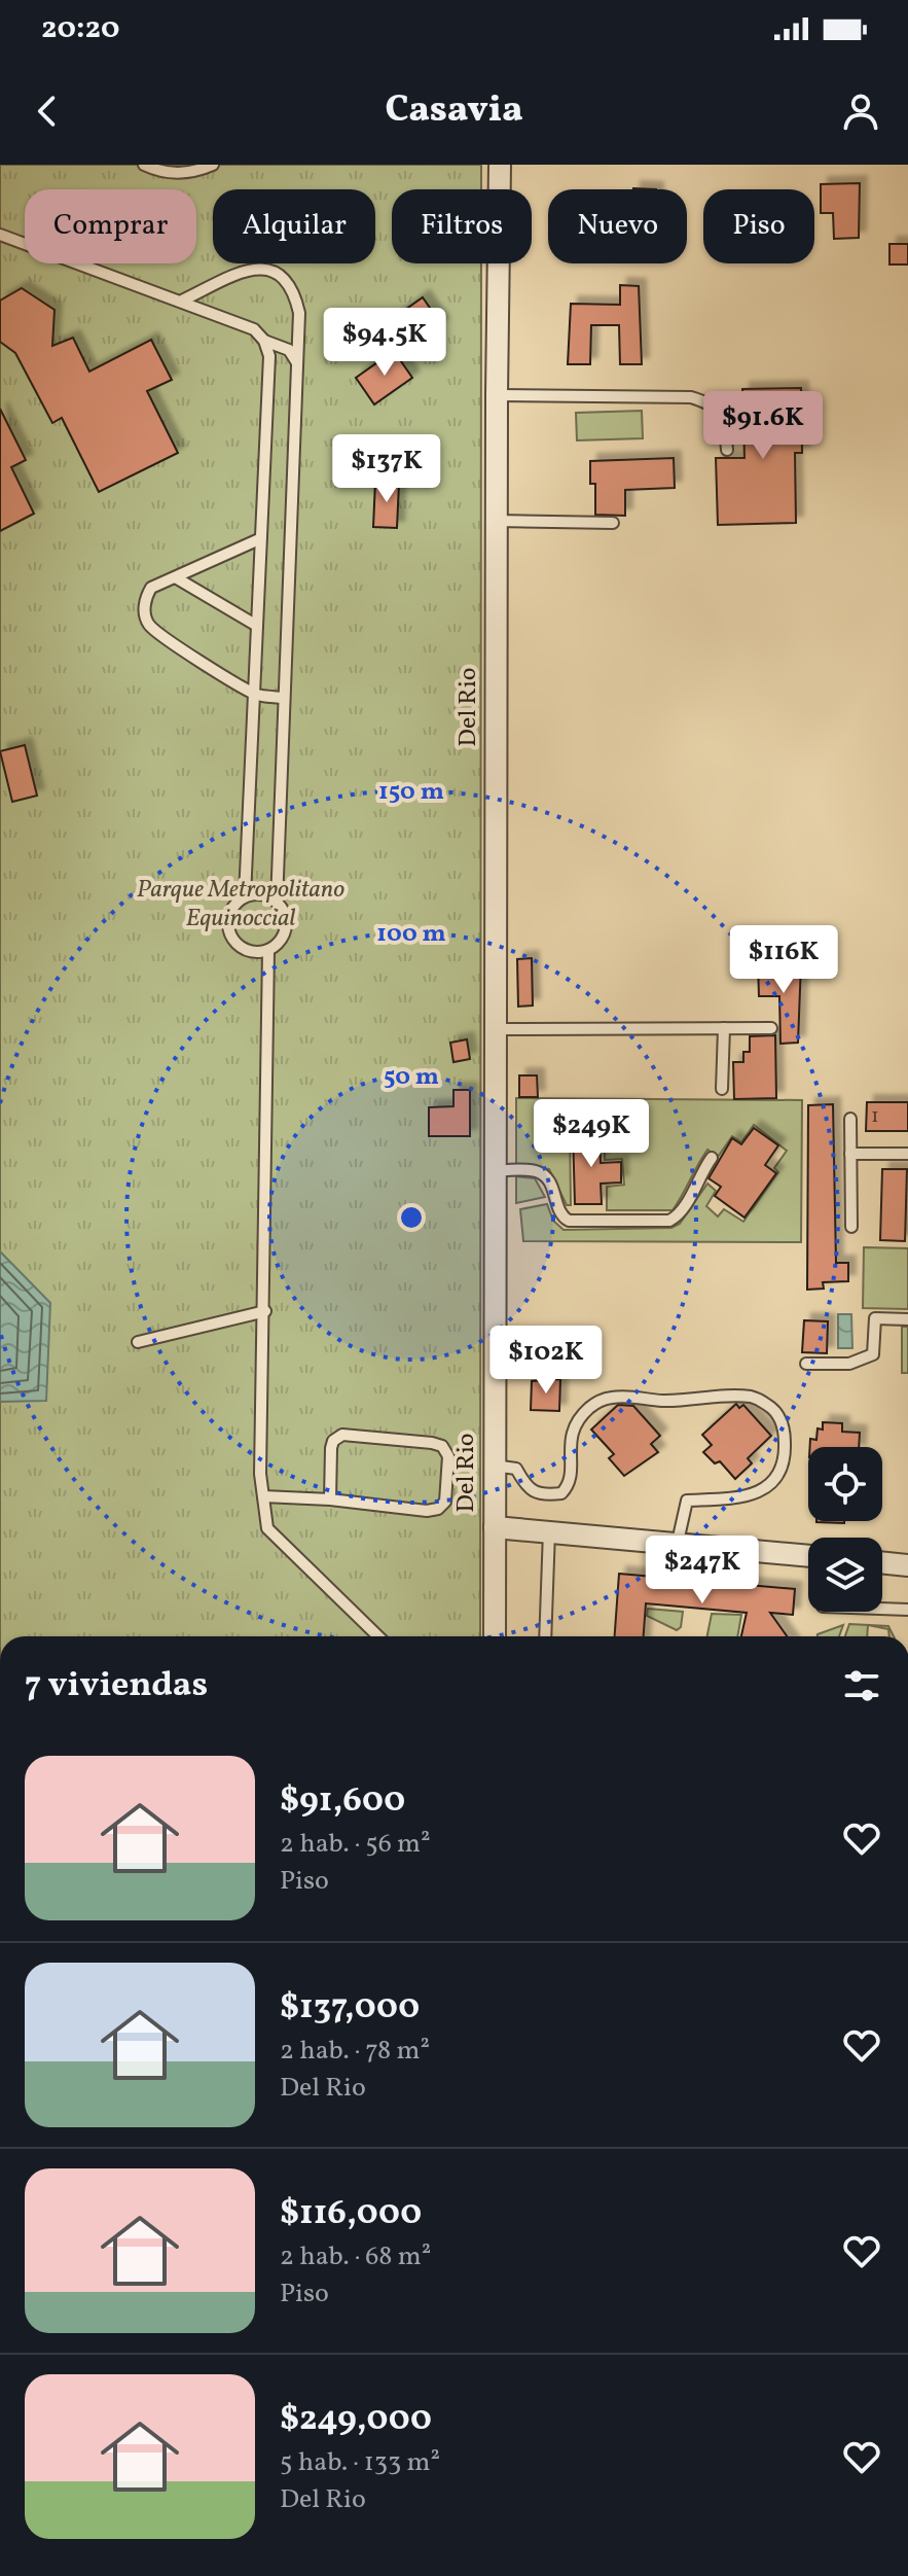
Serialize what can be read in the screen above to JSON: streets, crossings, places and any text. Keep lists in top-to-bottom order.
{
  "streets": {
    "street": ["Del Rio"]
  },
  "parks": ["Parque Metropolitano Equinoccial"],
  "house_numbers": ["1"],
  "page": {
    "status": "20:20",
    "header": "Casavia",
    "chip": [
      "Comprar",
      "Alquilar",
      "Filtros",
      "Nuevo",
      "Piso"
    ],
    "price": [
      "$94.5K",
      "$91.6K",
      "$137K",
      "$116K",
      "$249K",
      "$102K",
      "$247K"
    ],
    "heading": "7 viviendas",
    "list": [
      {
        "name": "$91,600",
        "note": "2 hab. · 56 m² · Piso"
      },
      {
        "name": "$137,000",
        "note": "2 hab. · 78 m² · Del Rio"
      },
      {
        "name": "$116,000",
        "note": "2 hab. · 68 m² · Piso"
      },
      {
        "name": "$249,000",
        "note": "5 hab. · 133 m² · Del Rio"
      }
    ]
  },
  "rings": ["150 m", "100 m", "50 m"]
}
